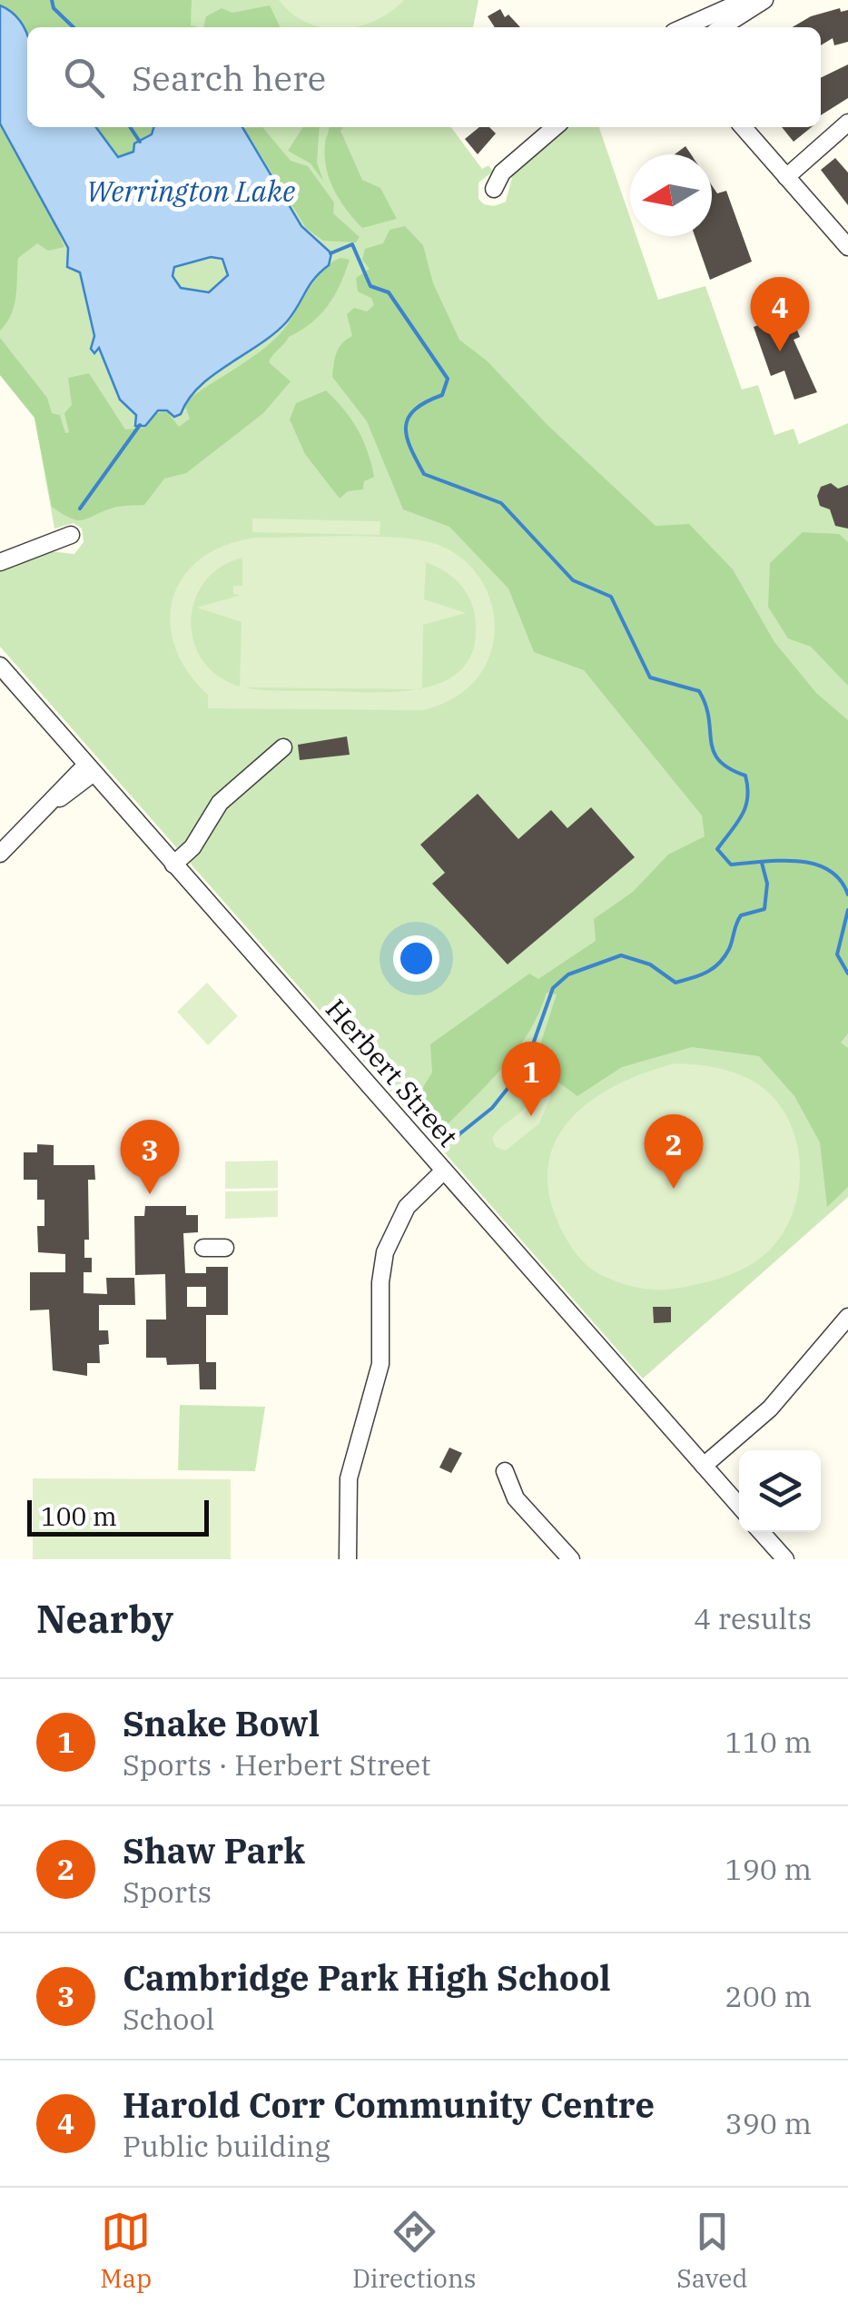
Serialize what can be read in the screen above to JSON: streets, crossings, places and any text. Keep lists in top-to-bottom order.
{
  "streets": {
    "street": ["Herbert Street"]
  },
  "water": ["Werrington Lake"],
  "scale_bar": "100 m",
  "north": "left",
  "page": {
    "search": "Search here",
    "pins": [
      "4",
      "1",
      "2",
      "3"
    ],
    "scale": "100 m",
    "heading": ["Nearby", "4 results"],
    "list": [
      {
        "mark": "1",
        "name": "Snake Bowl",
        "note": "Sports · Herbert Street",
        "value": "110 m"
      },
      {
        "mark": "2",
        "name": "Shaw Park",
        "note": "Sports",
        "value": "190 m"
      },
      {
        "mark": "3",
        "name": "Cambridge Park High School",
        "note": "School",
        "value": "200 m"
      },
      {
        "mark": "4",
        "name": "Harold Corr Community Centre",
        "note": "Public building",
        "value": "390 m"
      }
    ],
    "nav": ["Map", "Directions", "Saved"]
  }
}
